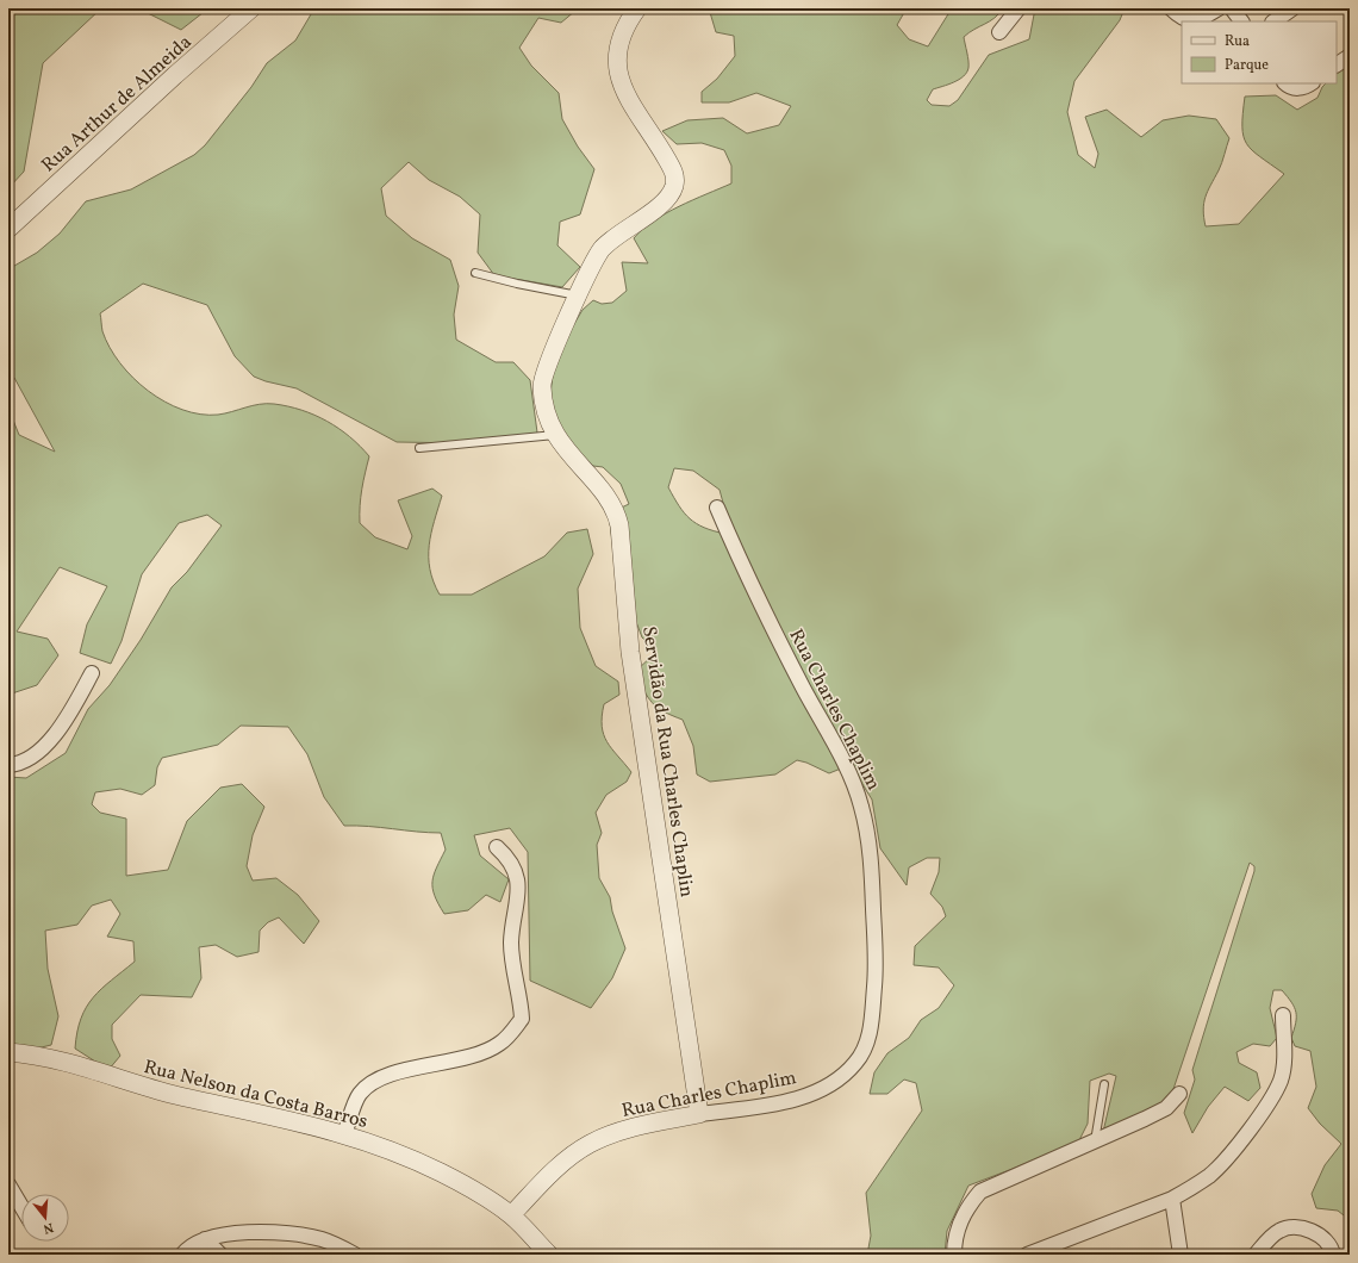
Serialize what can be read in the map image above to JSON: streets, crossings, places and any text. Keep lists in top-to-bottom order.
{
  "streets": {
    "street": [
      "Rua Arthur de Almeida",
      "Rua Charles Chaplim",
      "Servidão da Rua Charles Chaplin",
      "Rua Nelson da Costa Barros"
    ]
  },
  "crossings": [
    ["Rua Charles Chaplim", "Servidão da Rua Charles Chaplin"],
    ["Rua Charles Chaplim", "Rua Nelson da Costa Barros"]
  ],
  "legend": ["Rua", "Parque"],
  "north": "bottom"
}
